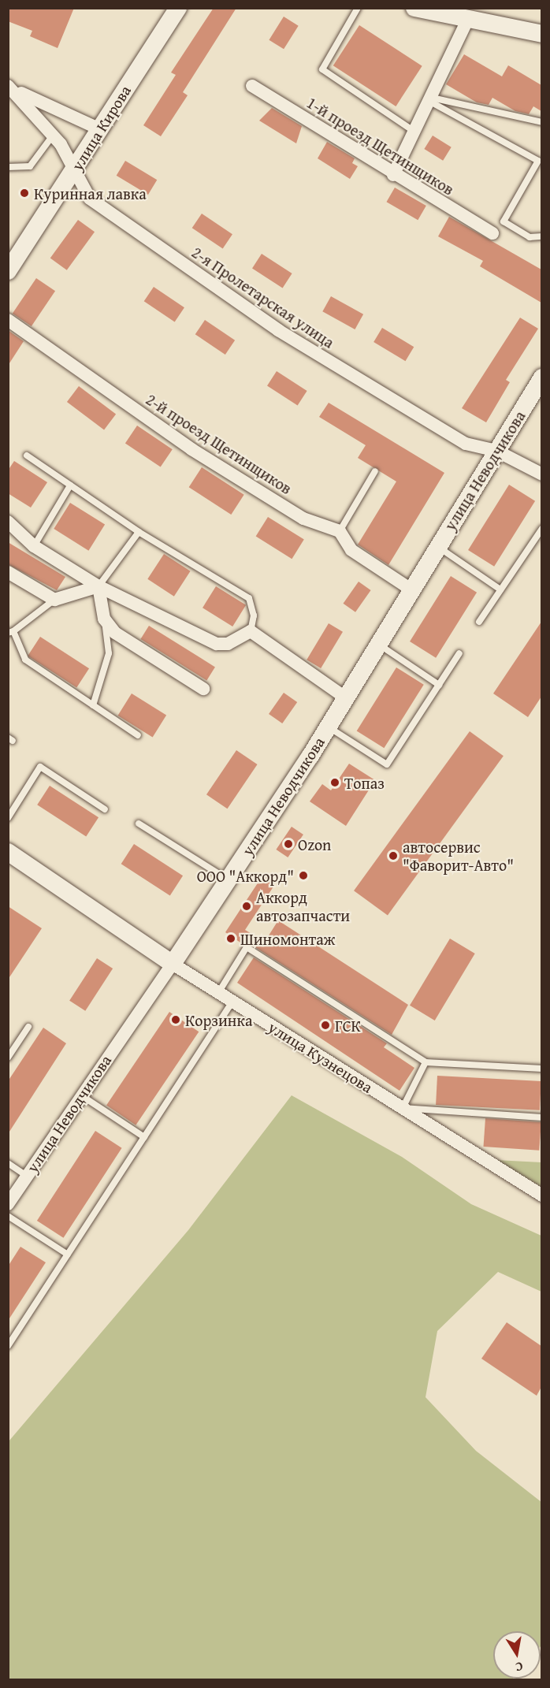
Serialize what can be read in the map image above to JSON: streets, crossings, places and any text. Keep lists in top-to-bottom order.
{
  "streets": {
    "main road": ["улица Кирова", "улица Неводчикова", "улица Кузнецова"],
    "street": ["1-й проезд Щетинщиков", "2-я Пролетарская улица", "2-й проезд Щетинщиков"]
  },
  "crossings": [
    ["улица Кирова", "2-я Пролетарская улица"],
    ["2-я Пролетарская улица", "улица Неводчикова"],
    ["улица Неводчикова", "улица Кузнецова"]
  ],
  "places": [
    "Куринная лавка",
    "Топаз",
    "Ozon",
    "автосервис \"Фаворит-Авто\"",
    "ООО \"Аккорд\"",
    "Аккорд автозапчасти",
    "Шиномонтаж",
    "Корзинка",
    "ГСК"
  ],
  "north": "bottom"
}
